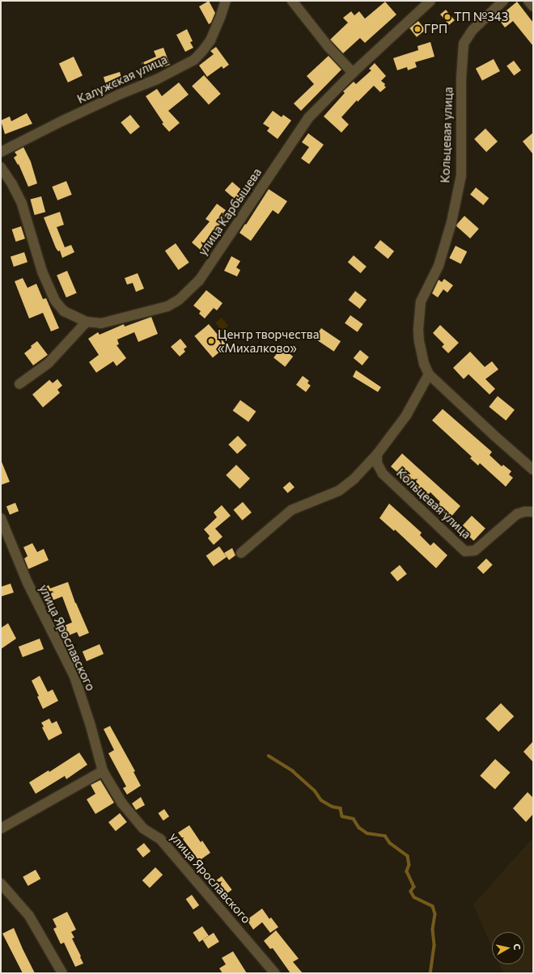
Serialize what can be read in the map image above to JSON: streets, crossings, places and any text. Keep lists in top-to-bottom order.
{
  "streets": {
    "street": [
      "Калужская улица",
      "Кольцевая улица",
      "улица Карбышева",
      "улица Ярославского"
    ]
  },
  "places": ["ТП №343", "ГРП", "Центр творчества «Михалково»"],
  "north": "right"
}
